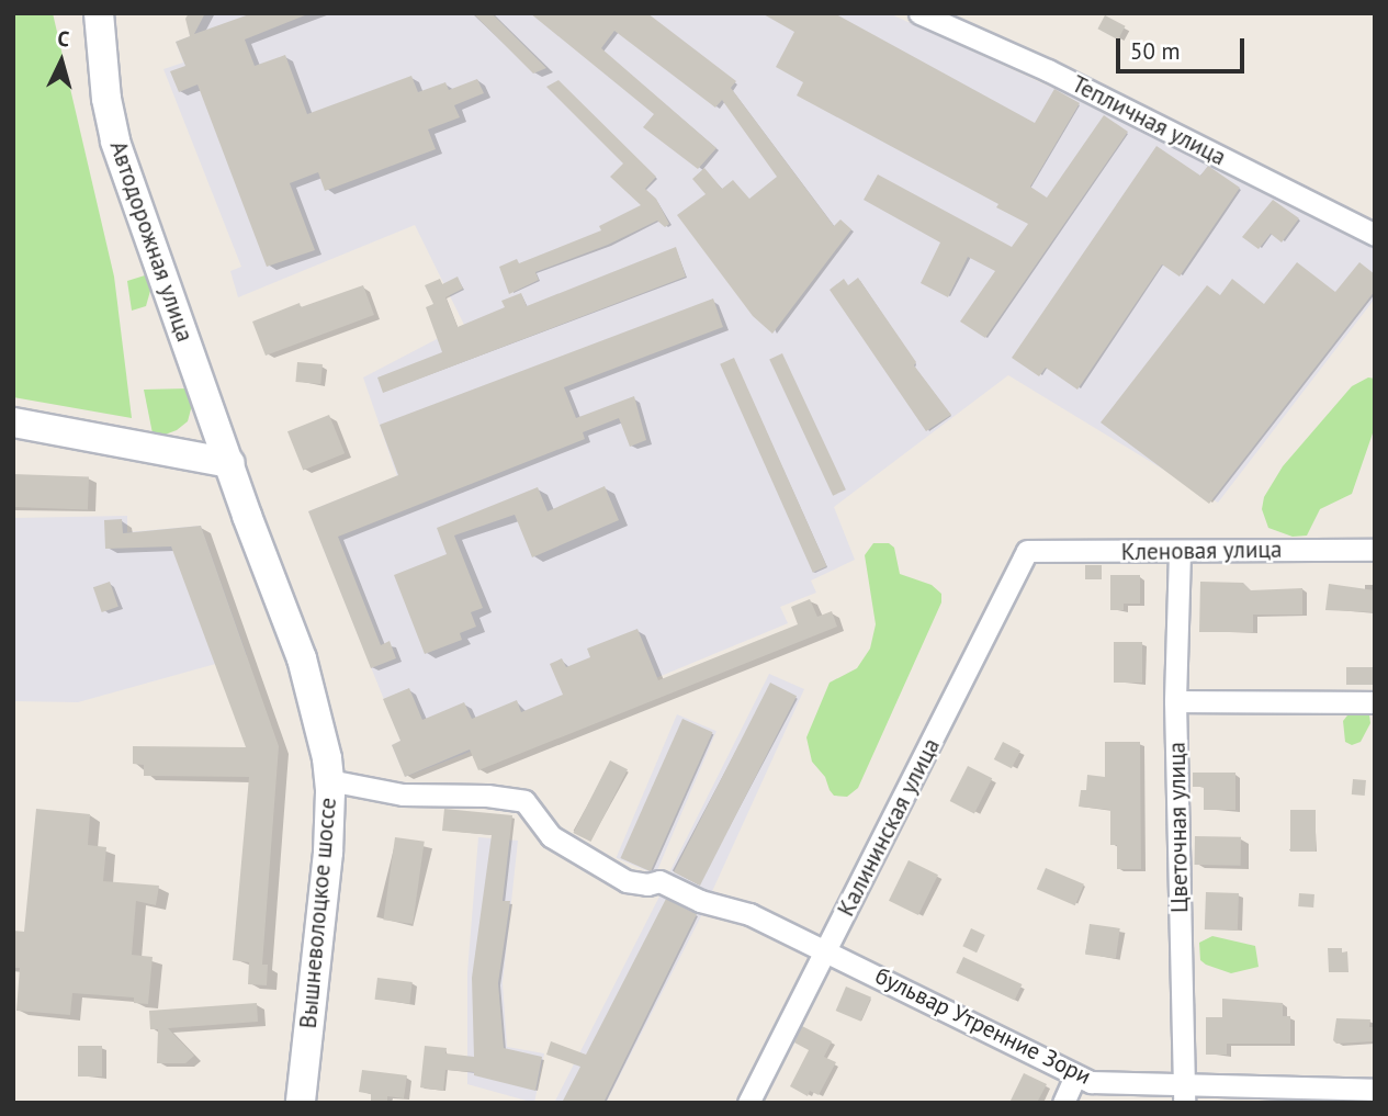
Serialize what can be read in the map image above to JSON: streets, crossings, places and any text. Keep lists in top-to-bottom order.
{
  "streets": {
    "main road": ["Автодорожная улица", "Вышневолоцкое шоссе"],
    "street": [
      "Тепличная улица",
      "Кленовая улица",
      "Калининская улица",
      "Цветочная улица",
      "бульвар Утренние Зори"
    ]
  },
  "crossings": [
    ["Автодорожная улица", "Вышневолоцкое шоссе"],
    ["Кленовая улица", "Калининская улица"],
    ["Кленовая улица", "Цветочная улица"],
    ["Калининская улица", "бульвар Утренние Зори"],
    ["Цветочная улица", "бульвар Утренние Зори"],
    ["Вышневолоцкое шоссе", "бульвар Утренние Зори"]
  ],
  "scale_bar": "50 m",
  "north": "top"
}
